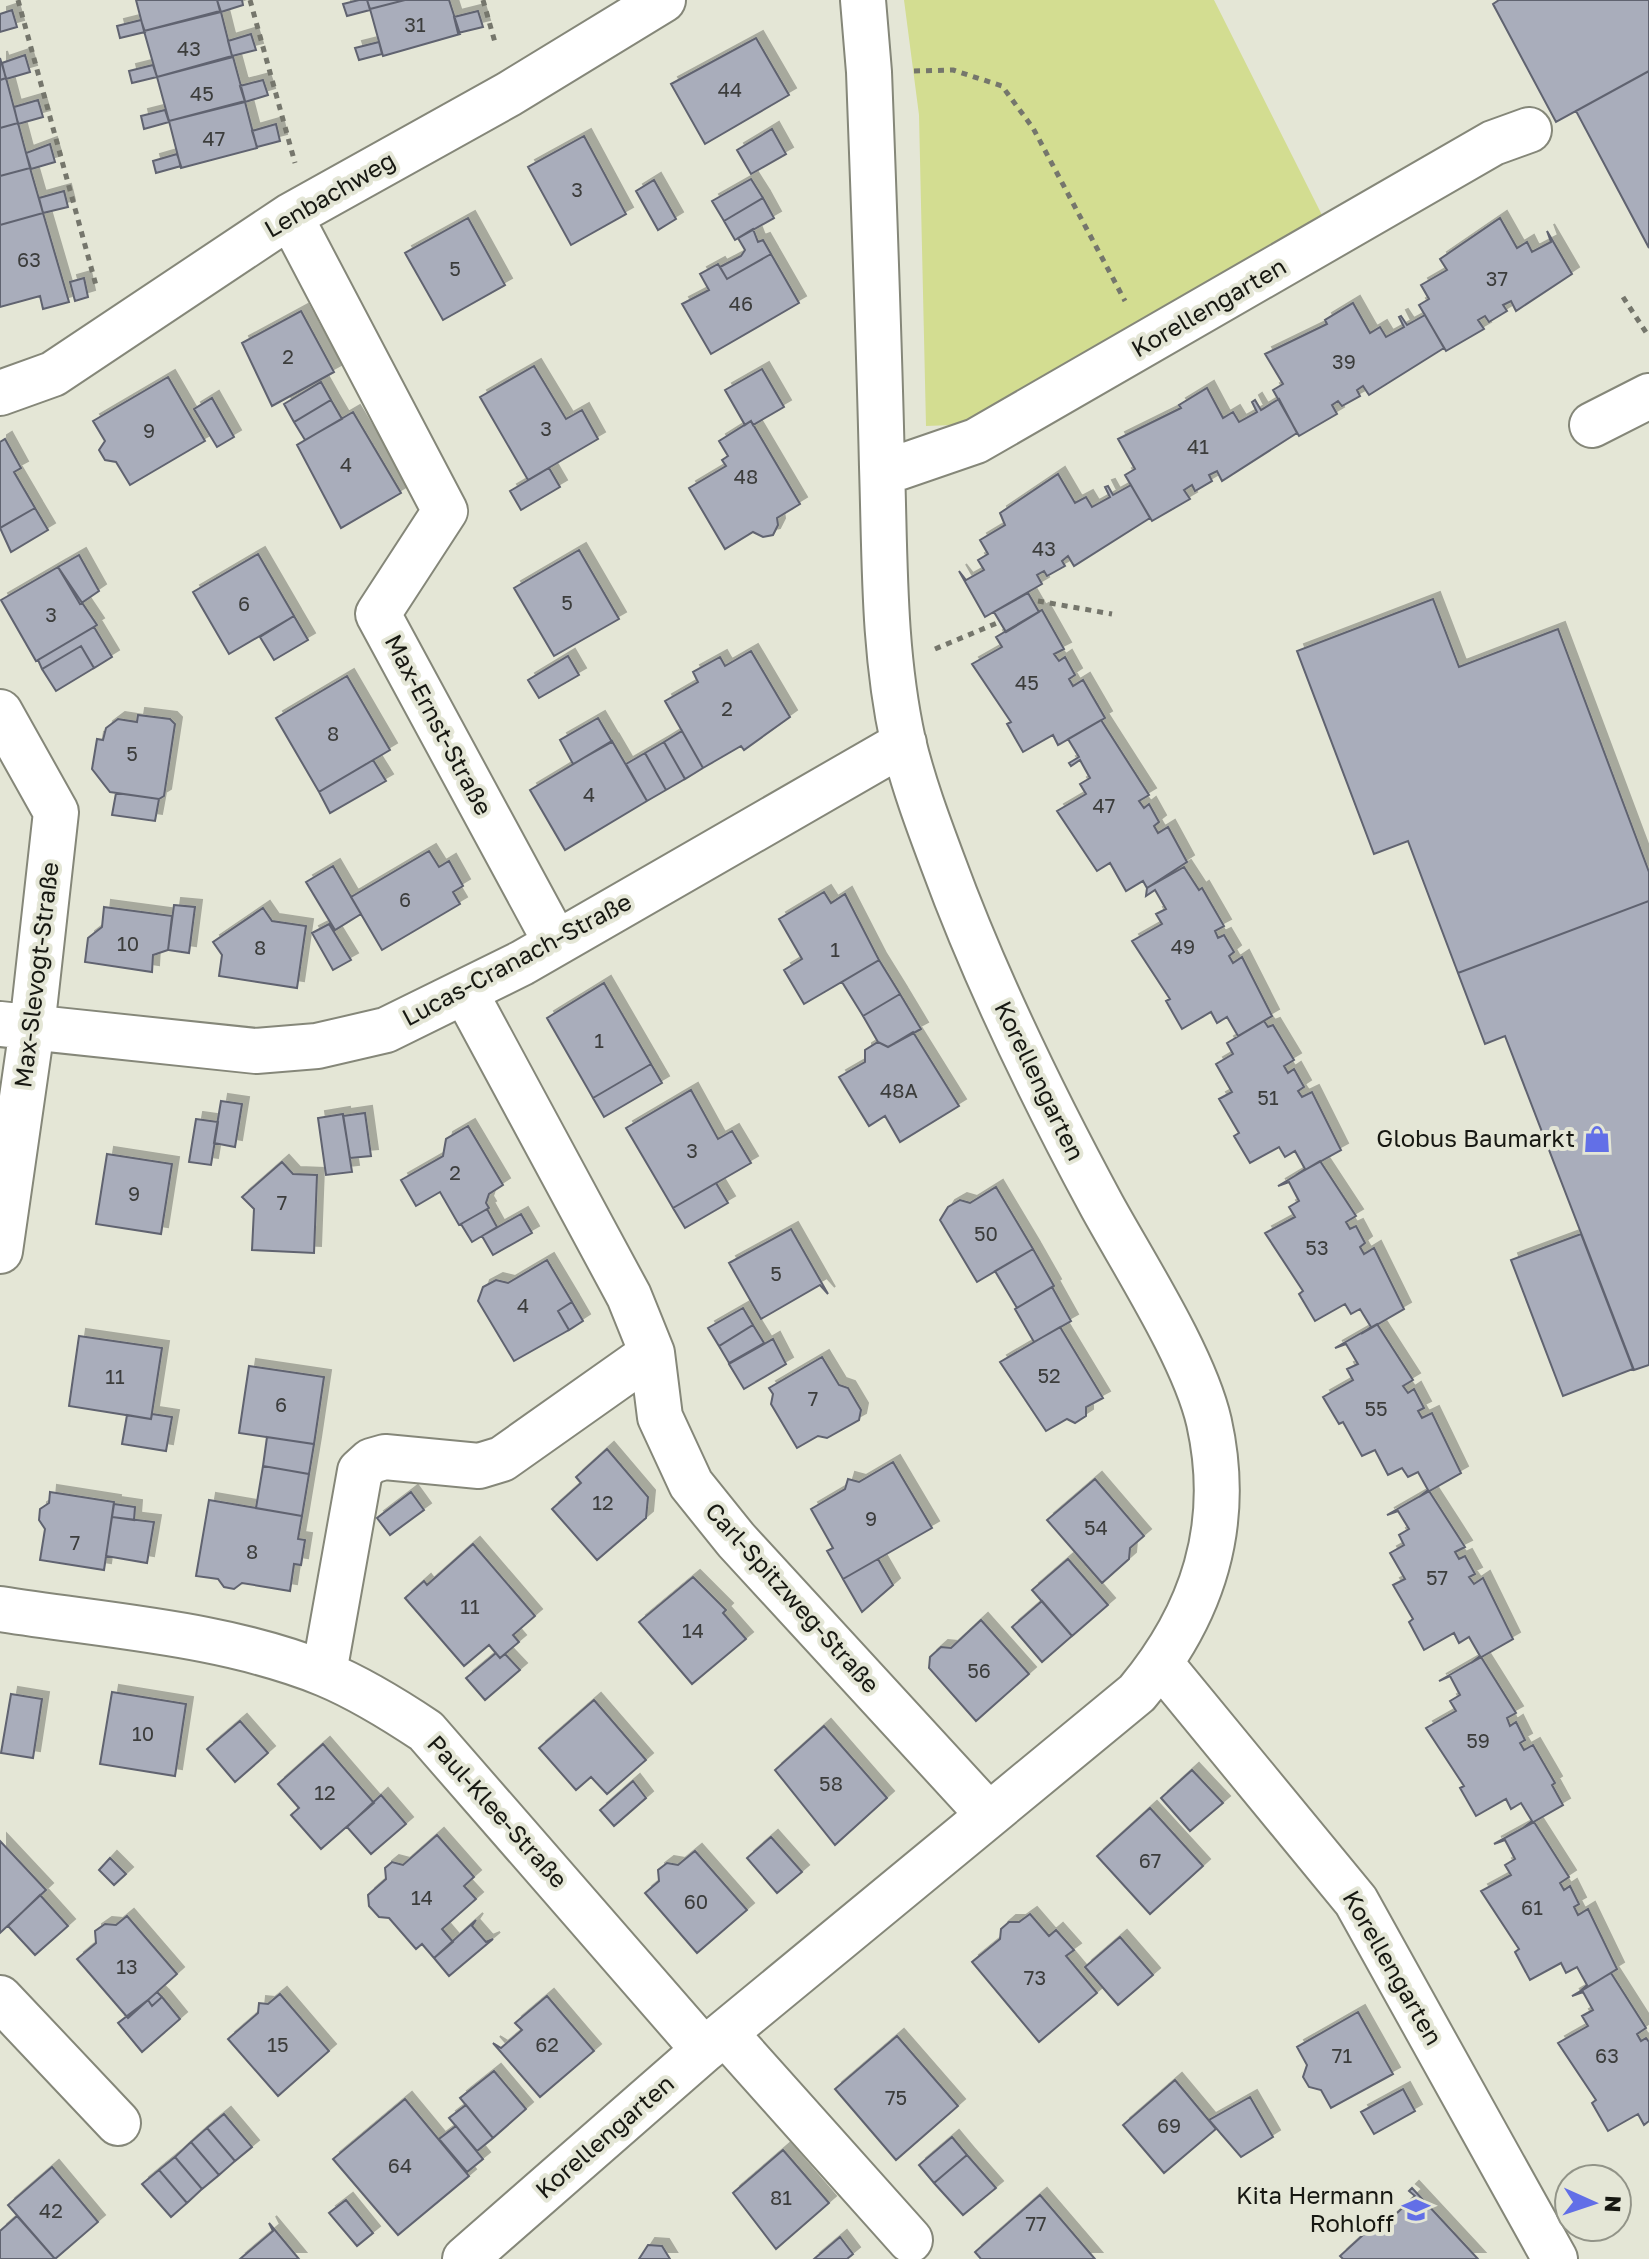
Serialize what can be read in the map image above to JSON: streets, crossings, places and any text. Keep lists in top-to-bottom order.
{
  "streets": {
    "street": [
      "Lenbachweg",
      "Korellengarten",
      "Max-Ernst-Straße",
      "Lucas-Cranach-Straße",
      "Max-Slevogt-Straße",
      "Carl-Spitzweg-Straße",
      "Paul-Klee-Straße"
    ]
  },
  "crossings": [
    ["Lenbachweg", "Max-Ernst-Straße"],
    ["Korellengarten", "Lucas-Cranach-Straße"],
    ["Korellengarten", "Carl-Spitzweg-Straße"],
    ["Korellengarten", "Paul-Klee-Straße"],
    ["Max-Ernst-Straße", "Lucas-Cranach-Straße"],
    ["Lucas-Cranach-Straße", "Max-Slevogt-Straße"],
    ["Lucas-Cranach-Straße", "Carl-Spitzweg-Straße"]
  ],
  "places": {
    "shop": ["Globus Baumarkt"],
    "school or university": ["Kita Hermann Rohloff"]
  },
  "house_numbers": [
    "31",
    "43",
    "44",
    "45",
    "47",
    "3",
    "63",
    "5",
    "37",
    "46",
    "2",
    "39",
    "3",
    "9",
    "41",
    "4",
    "48",
    "43",
    "5",
    "6",
    "3",
    "45",
    "2",
    "8",
    "5",
    "4",
    "47",
    "6",
    "10",
    "49",
    "8",
    "1",
    "1",
    "48A",
    "51",
    "3",
    "2",
    "9",
    "7",
    "50",
    "53",
    "5",
    "4",
    "52",
    "11",
    "7",
    "6",
    "55",
    "12",
    "9",
    "54",
    "7",
    "8",
    "57",
    "11",
    "14",
    "56",
    "10",
    "59",
    "58",
    "12",
    "67",
    "14",
    "60",
    "61",
    "13",
    "73",
    "15",
    "62",
    "71",
    "63",
    "75",
    "69",
    "64",
    "81",
    "42",
    "77"
  ],
  "north": "right"
}
